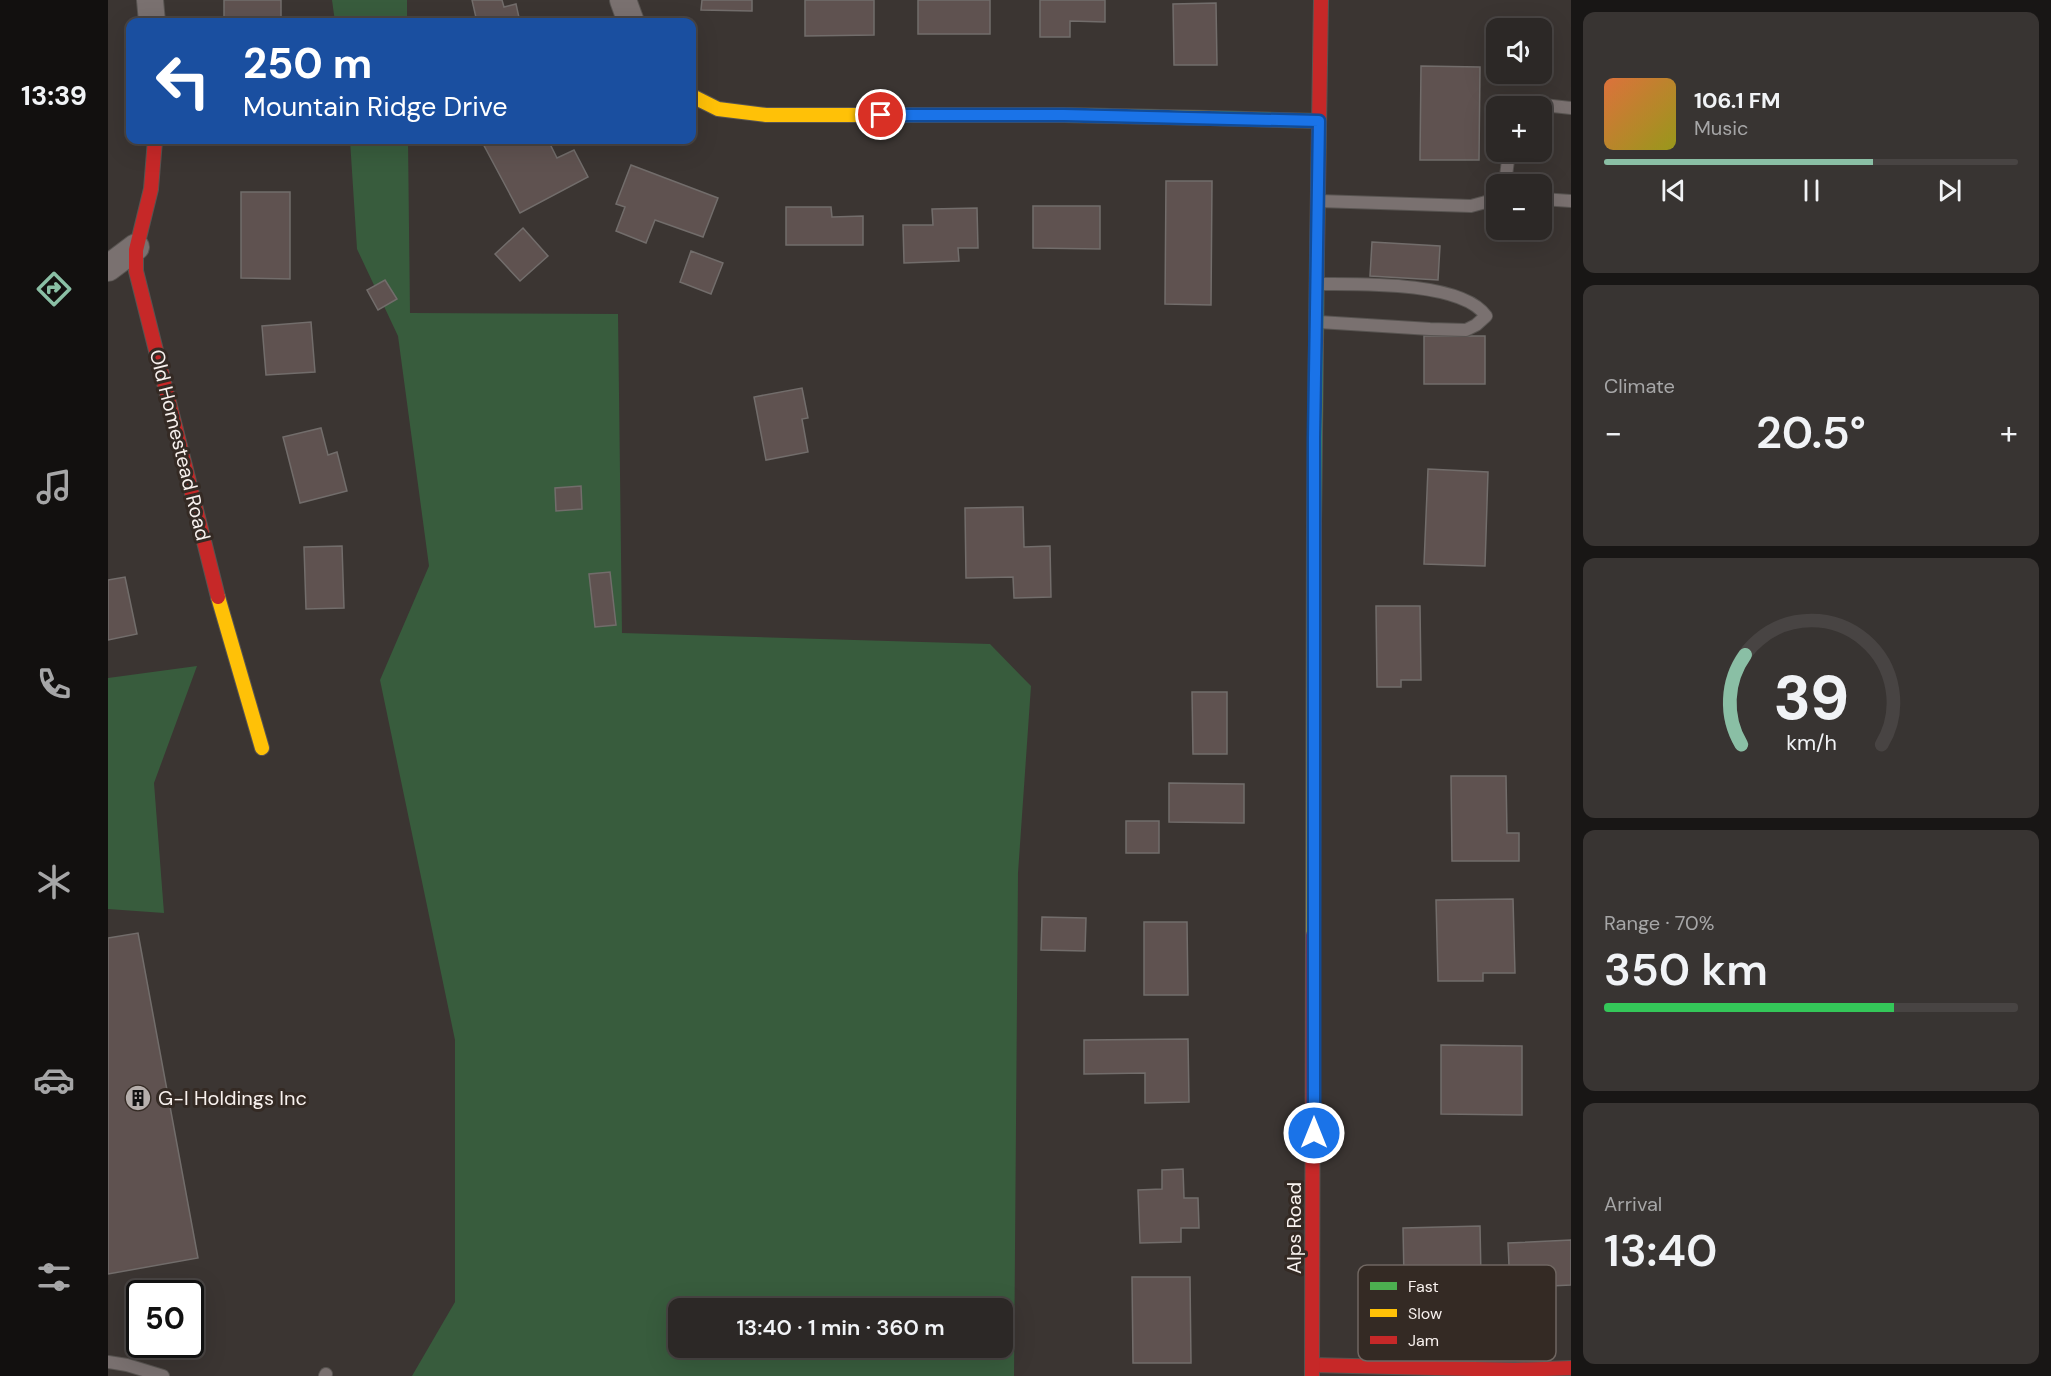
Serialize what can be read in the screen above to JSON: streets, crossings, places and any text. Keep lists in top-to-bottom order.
{
  "streets": {
    "street": ["Old Homestead Road", "Alps Road"]
  },
  "places": {
    "building": ["G-I Holdings Inc"]
  },
  "legend": ["Fast", "Slow", "Jam"],
  "page": {
    "tabs": "13:39",
    "map_buttons": ["+", "−"],
    "turn": ["250 m", "Mountain Ridge Drive"],
    "song": ["106.1 FM", "Music"],
    "tile": [
      "Climate",
      ["Range · 70%", "350 km"],
      ["Arrival", "13:40"]
    ],
    "heat": ["−", "20.5°", "+"],
    "limit": "50",
    "trip": "13:40 · 1 min · 360 m",
    "gauge": ["39", "km/h"]
  }
}
